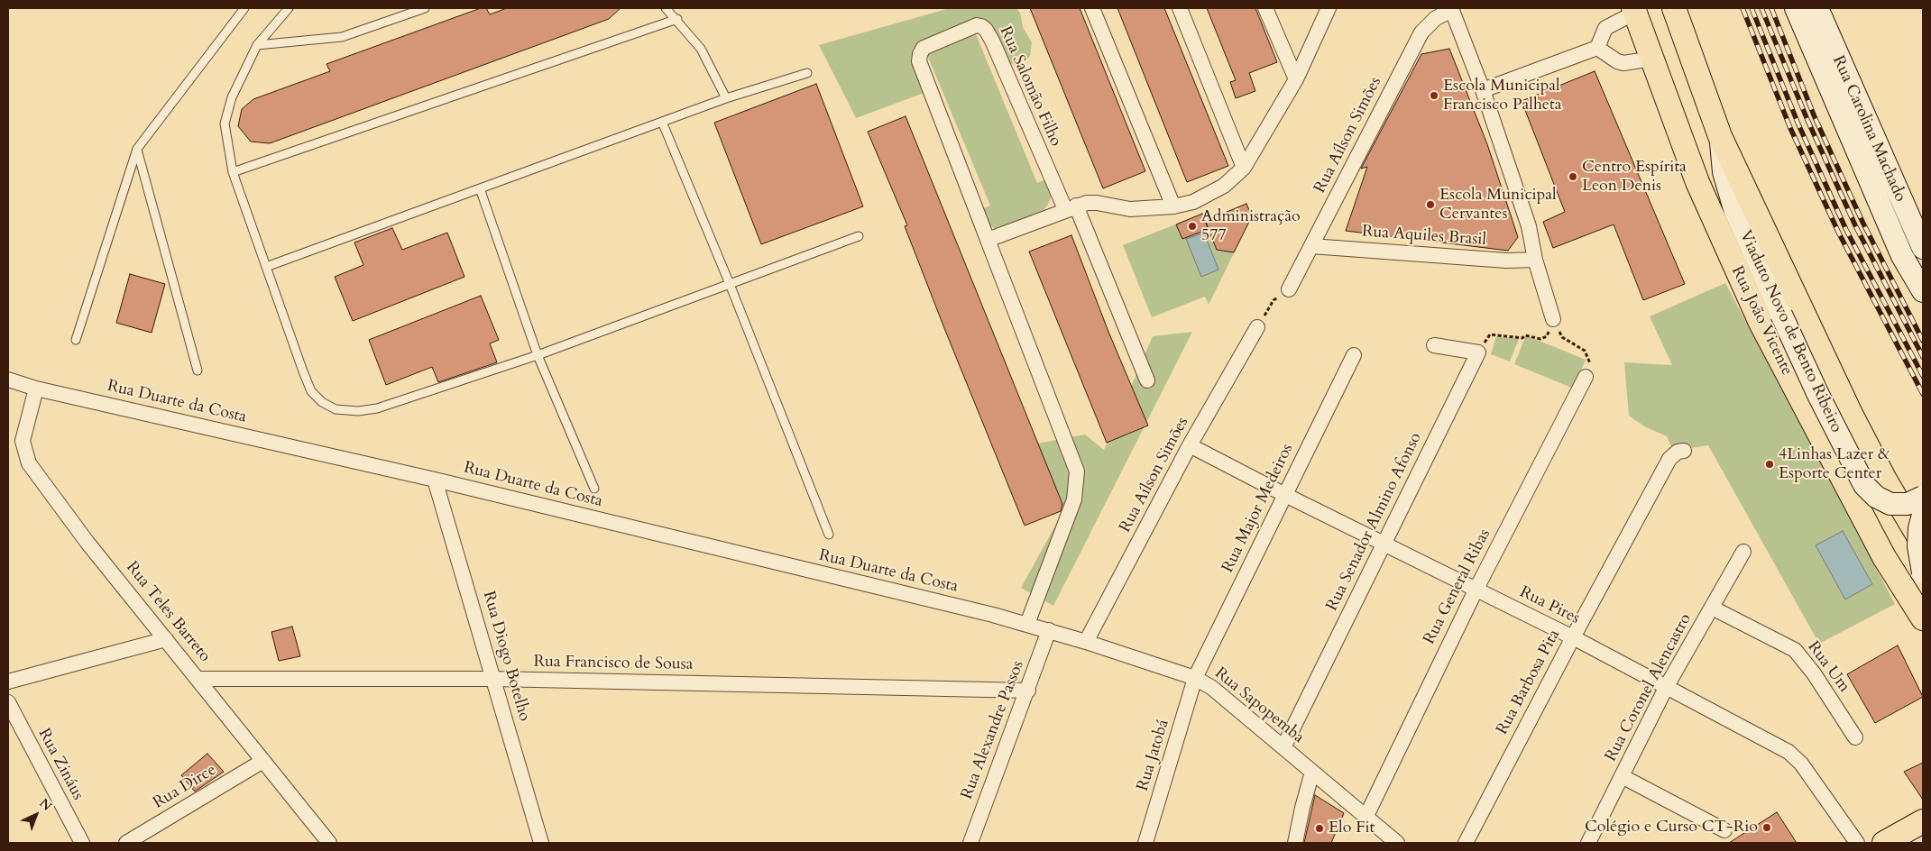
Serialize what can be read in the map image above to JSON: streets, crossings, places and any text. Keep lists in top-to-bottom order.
{
  "streets": {
    "main road": ["Rua Carolina Machado", "Rua João Vicente", "Viaduto Novo de Bento Ribeiro"],
    "street": [
      "Rua Salomão Filho",
      "Rua Aílson Simões",
      "Rua Aquiles Brasil",
      "Rua Duarte da Costa",
      "Rua Major Medeiros",
      "Rua Senador Almino Afonso",
      "Rua General Ribas",
      "Rua Pires",
      "Rua Teles Barreto",
      "Rua Diogo Botelho",
      "Rua Francisco de Sousa",
      "Rua Um",
      "Rua Barbosa Pita",
      "Rua Coronel Alencastro",
      "Rua Sapopemba",
      "Rua Alexandre Passos",
      "Rua Jatobá",
      "Rua Zináus",
      "Rua Dirce"
    ]
  },
  "crossings": [
    ["Rua Salomão Filho", "Rua Duarte da Costa"],
    ["Rua Aílson Simões", "Rua Aquiles Brasil"],
    ["Rua Aílson Simões", "Rua Pires"],
    ["Rua Aílson Simões", "Rua Sapopemba"],
    ["Rua Duarte da Costa", "Rua Teles Barreto"],
    ["Rua Duarte da Costa", "Rua Diogo Botelho"],
    ["Rua Duarte da Costa", "Rua Sapopemba"],
    ["Rua Duarte da Costa", "Rua Alexandre Passos"],
    ["Rua Major Medeiros", "Rua Pires"],
    ["Rua Major Medeiros", "Rua Sapopemba"],
    ["Rua Major Medeiros", "Rua Jatobá"],
    ["Rua Senador Almino Afonso", "Rua Pires"],
    ["Rua Senador Almino Afonso", "Rua Sapopemba"],
    ["Rua General Ribas", "Rua Pires"],
    ["Rua General Ribas", "Rua Sapopemba"],
    ["Rua Pires", "Rua Barbosa Pita"],
    ["Rua Pires", "Rua Coronel Alencastro"],
    ["Rua Teles Barreto", "Rua Francisco de Sousa"],
    ["Rua Teles Barreto", "Rua Dirce"],
    ["Rua Diogo Botelho", "Rua Francisco de Sousa"],
    ["Rua Francisco de Sousa", "Rua Alexandre Passos"],
    ["Rua Um", "Rua Coronel Alencastro"],
    ["Rua Sapopemba", "Rua Alexandre Passos"],
    ["Rua Sapopemba", "Rua Jatobá"]
  ],
  "places": [
    "Escola Municipal Francisco Palheta",
    "Centro Espírita Leon Denis",
    "Escola Municipal Cervantes",
    "Administração 577",
    "4Linhas Lazer & Esporte Center",
    "Colégio e Curso CT-Rio",
    "Elo Fit"
  ],
  "north": "top right"
}
